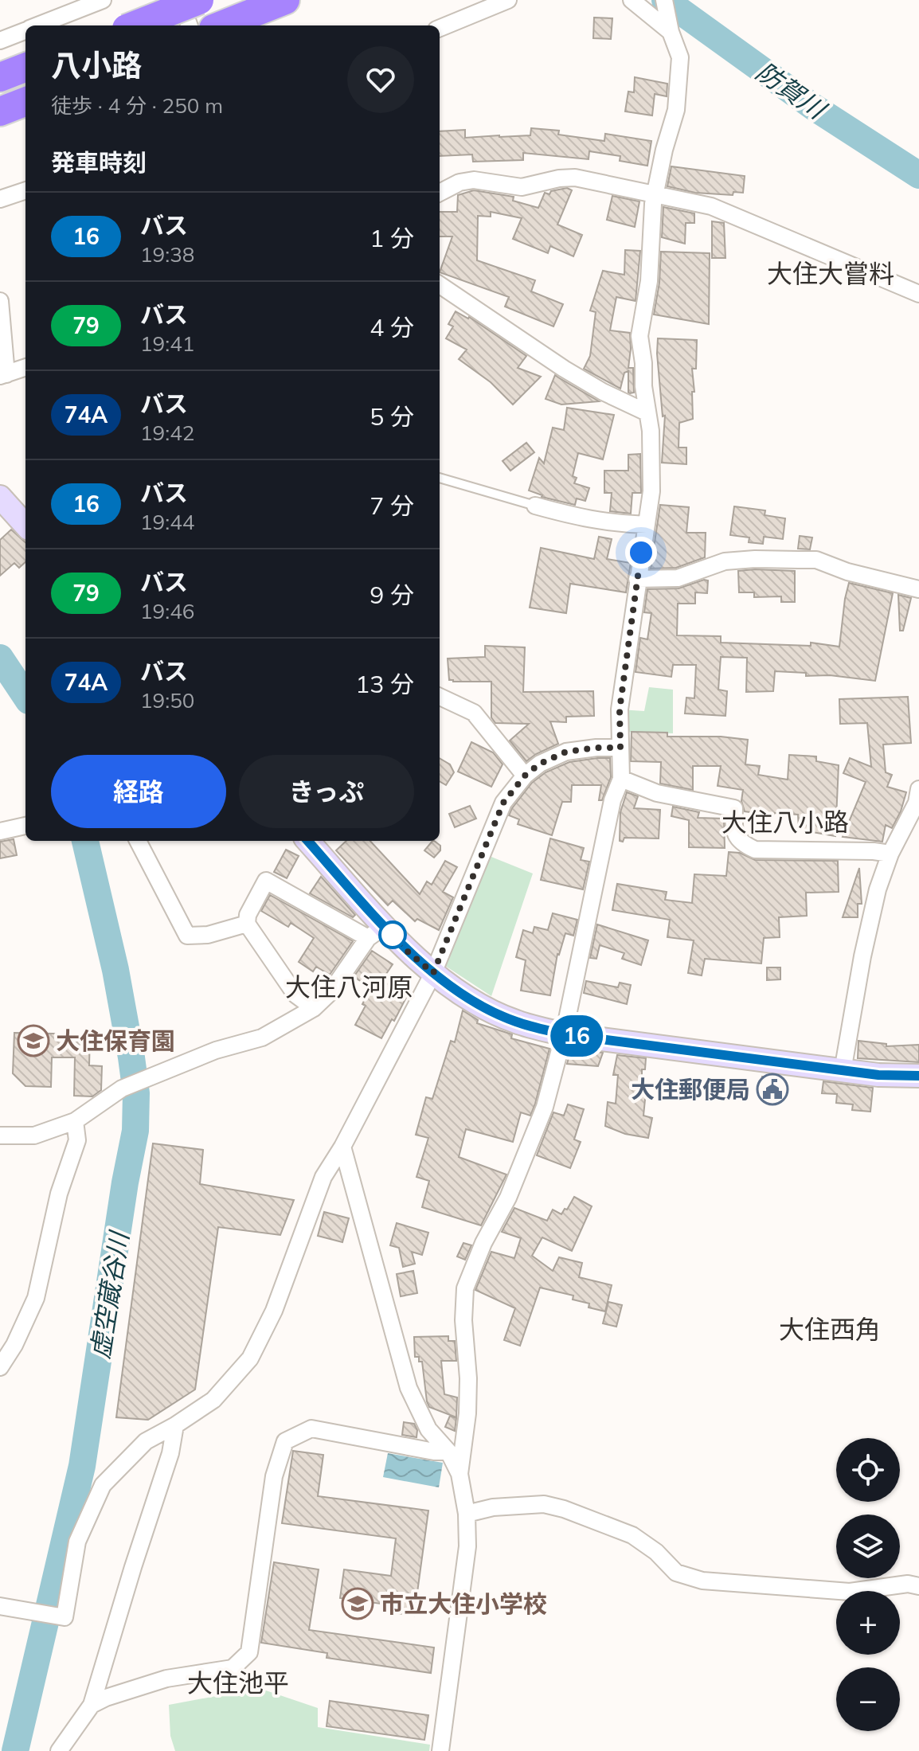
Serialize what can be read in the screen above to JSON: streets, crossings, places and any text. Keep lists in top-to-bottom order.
{
  "districts": [
    "大住大嘗料",
    "大住八小路",
    "大住八河原",
    "大住西角",
    "大住池平"
  ],
  "water": ["防賀川", "虚空蔵谷川"],
  "places": {
    "school or university": ["大住保育園", "市立大住小学校"],
    "public building": ["大住郵便局"]
  },
  "lines": ["bus line 16"],
  "page": {
    "on_map": "16",
    "heading": [
      ["八小路", "徒歩 · 4 分 · 250 m"],
      "発車時刻"
    ],
    "list": [
      {
        "mark": "16",
        "name": "バス",
        "note": "19:38",
        "value": "1 分"
      },
      {
        "mark": "79",
        "name": "バス",
        "note": "19:41",
        "value": "4 分"
      },
      {
        "mark": "74A",
        "name": "バス",
        "note": "19:42",
        "value": "5 分"
      },
      {
        "mark": "16",
        "name": "バス",
        "note": "19:44",
        "value": "7 分"
      },
      {
        "mark": "79",
        "name": "バス",
        "note": "19:46",
        "value": "9 分"
      },
      {
        "mark": "74A",
        "name": "バス",
        "note": "19:50",
        "value": "13 分"
      }
    ],
    "buttons": ["経路", "きっぷ"],
    "map_buttons": ["+", "−"]
  }
}
